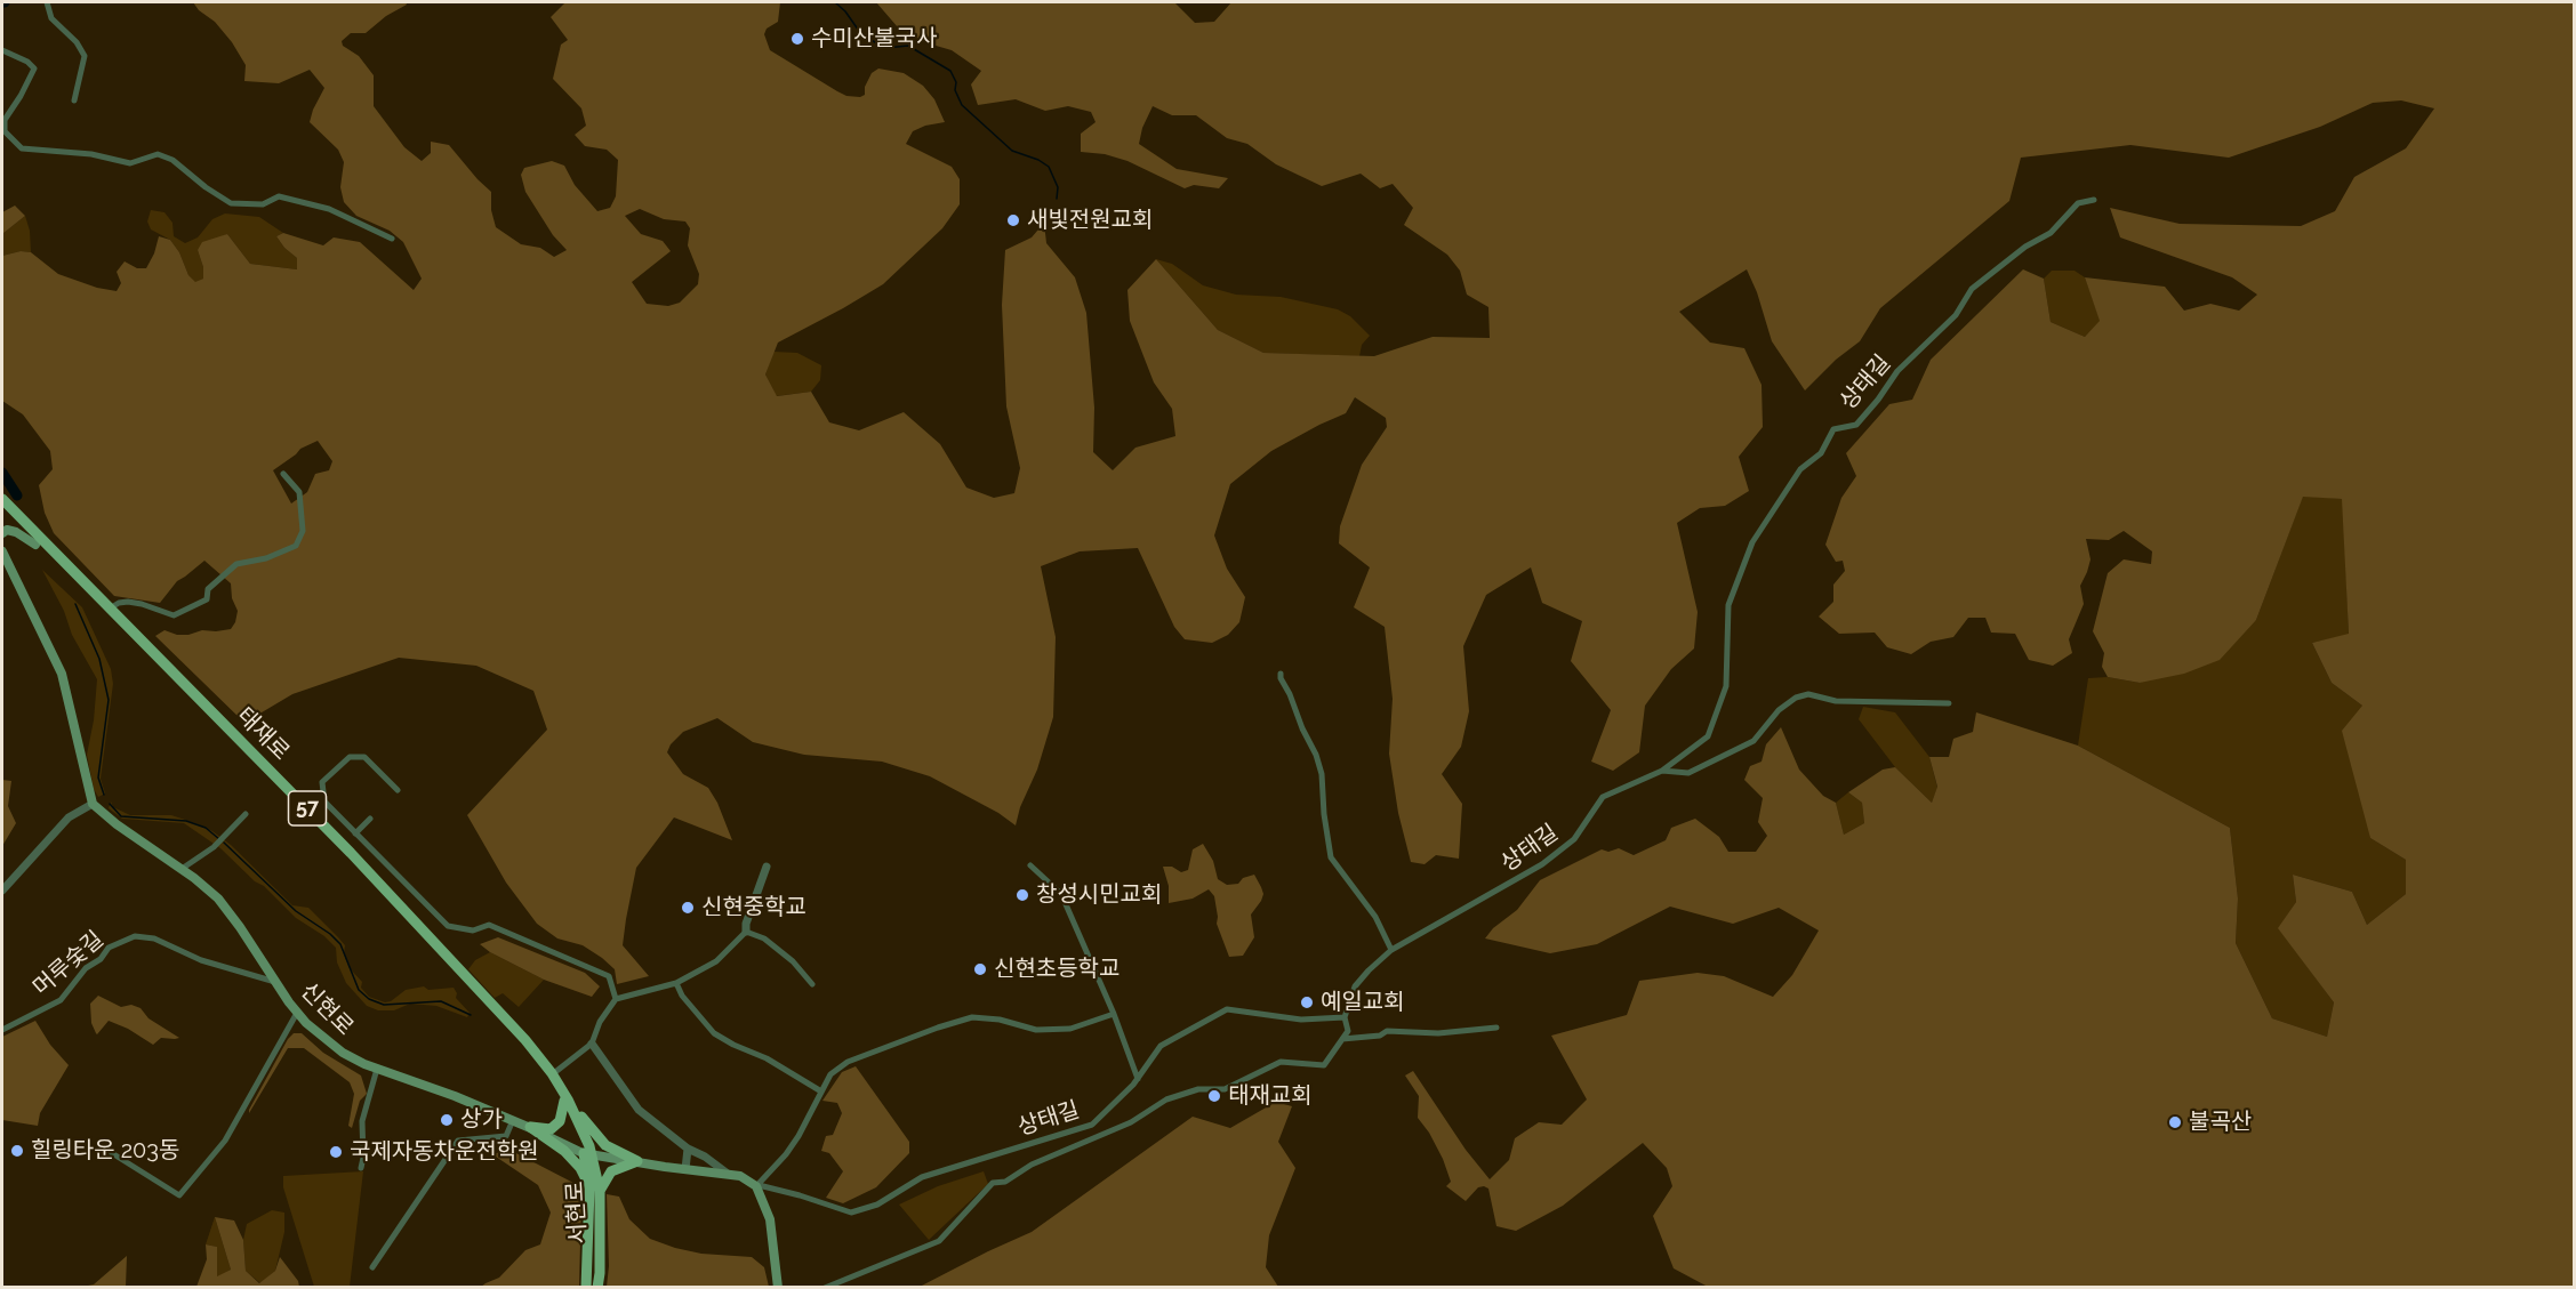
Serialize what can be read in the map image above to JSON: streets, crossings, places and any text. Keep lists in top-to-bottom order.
{
  "streets": {
    "main road": [
      "태재로",
      "57",
      "신현로",
      "서현로"
    ],
    "street": ["상태길", "머루숯길"]
  },
  "crossings": [
    ["상태길", "신현로"],
    ["태재로", "서현로"],
    ["머루숯길", "신현로"],
    ["신현로", "서현로"]
  ],
  "places": [
    "수미산불국사",
    "새빛전원교회",
    "창성시민교회",
    "신현중학교",
    "신현초등학교",
    "예일교회",
    "태재교회",
    "상가",
    "불곡산",
    "힐링타운 203동",
    "국제자동차운전학원"
  ]
}
